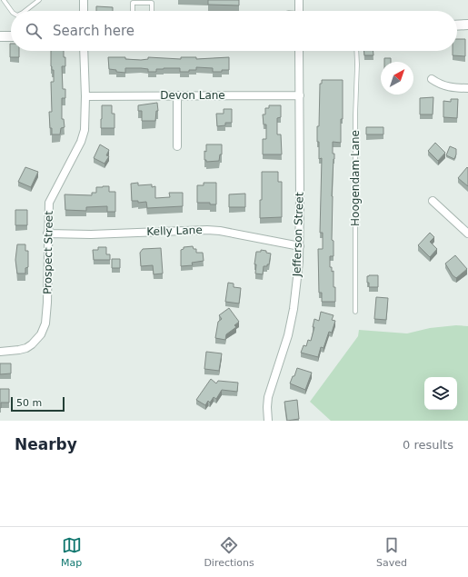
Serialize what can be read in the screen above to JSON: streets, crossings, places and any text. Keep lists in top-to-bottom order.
{
  "streets": {
    "street": [
      "Devon Lane",
      "Kelly Lane",
      "Jefferson Street",
      "Prospect Street"
    ],
    "lane": ["Hoogendam Lane"]
  },
  "crossings": [
    ["Devon Lane", "Jefferson Street"],
    ["Devon Lane", "Prospect Street"],
    ["Kelly Lane", "Jefferson Street"],
    ["Kelly Lane", "Prospect Street"]
  ],
  "scale_bar": "50 m",
  "north": "top right",
  "page": {
    "search": "Search here",
    "scale": "50 m",
    "heading": ["Nearby", "0 results"],
    "nav": ["Map", "Directions", "Saved"]
  }
}
